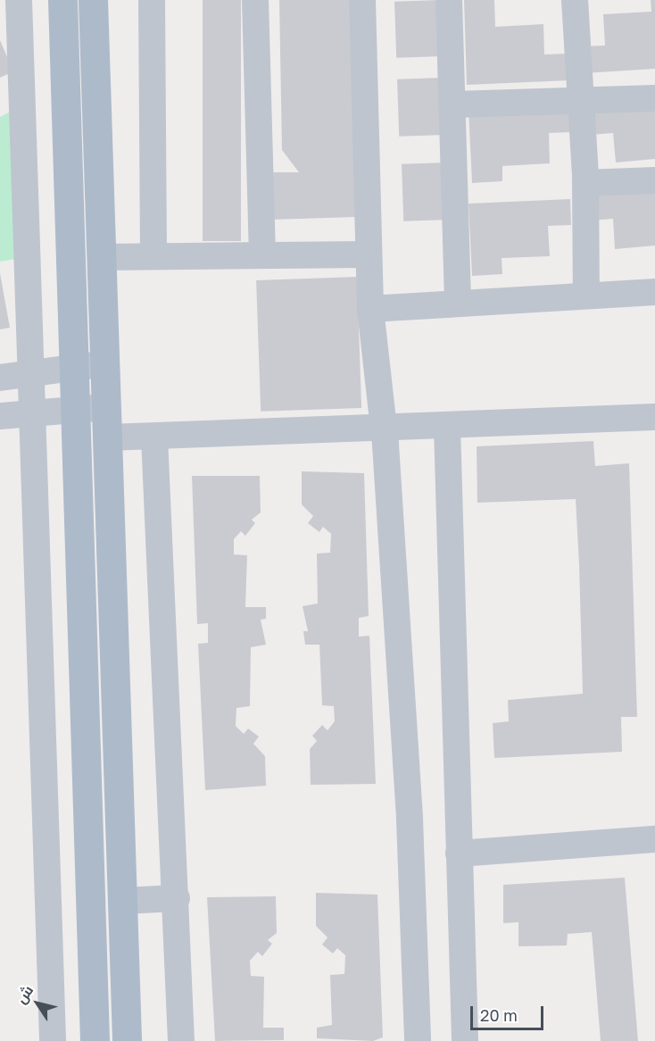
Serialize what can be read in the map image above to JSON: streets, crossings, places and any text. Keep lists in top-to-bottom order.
{
  "scale_bar": "20 m",
  "north": "top left"
}
